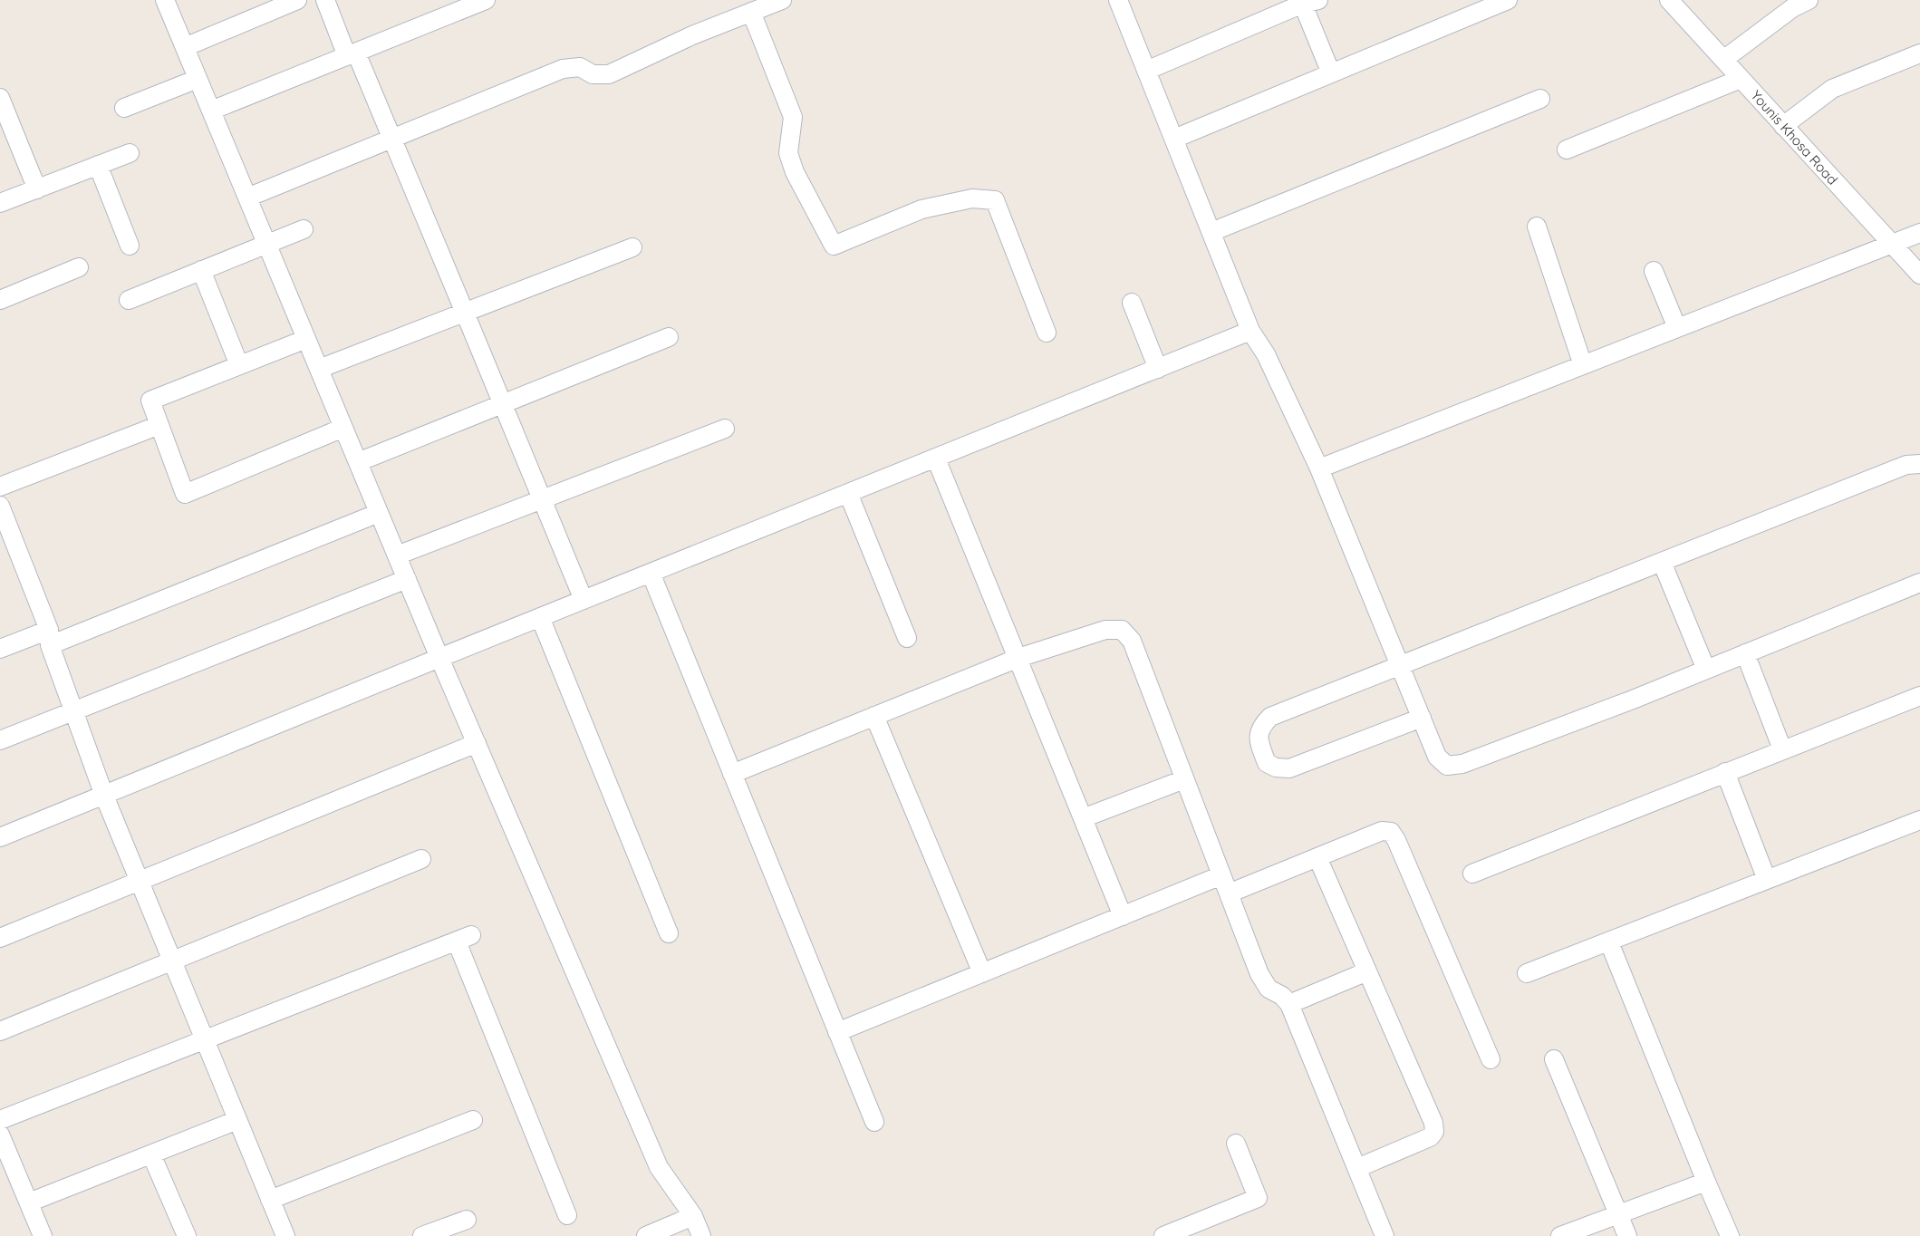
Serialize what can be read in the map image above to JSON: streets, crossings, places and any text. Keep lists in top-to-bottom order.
{
  "streets": {
    "street": ["Younis Khosa Road"]
  }
}
